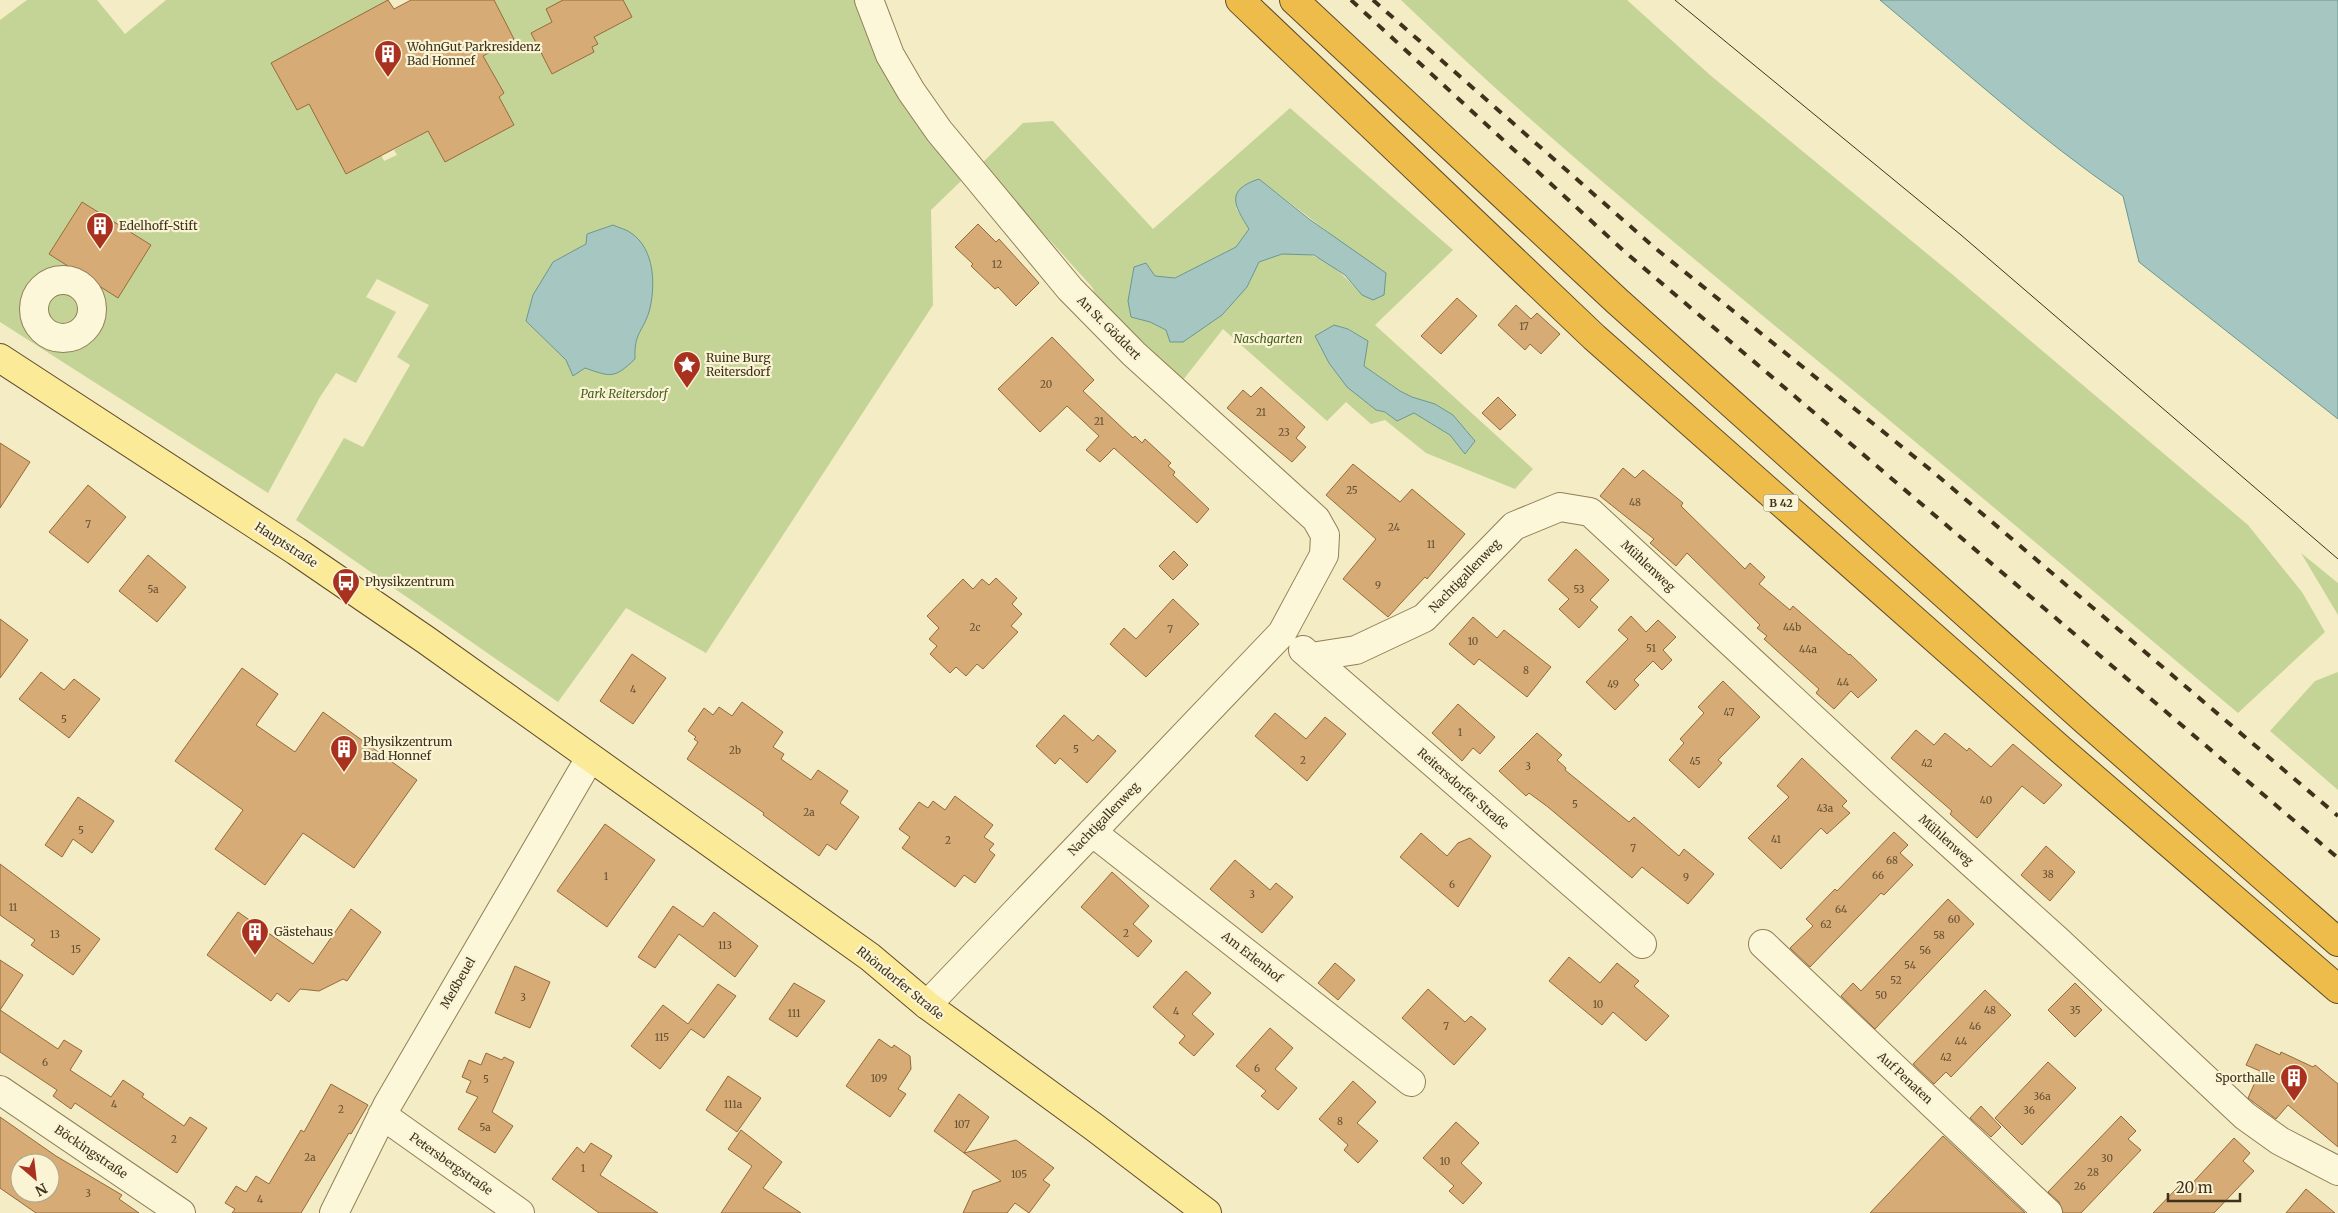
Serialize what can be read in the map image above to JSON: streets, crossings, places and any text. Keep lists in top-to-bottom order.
{
  "streets": {
    "highway": ["B 42"],
    "main road": ["Hauptstraße", "Rhöndorfer Straße"],
    "street": [
      "An St. Göddert",
      "Mühlenweg",
      "Nachtigallenweg",
      "Reitersdorfer Straße",
      "Am Erlenhof",
      "Meßbeuel",
      "Auf Penaten",
      "Böckingstraße",
      "Petersbergstraße"
    ]
  },
  "crossings": [
    ["An St. Göddert", "Nachtigallenweg"],
    ["An St. Göddert", "Reitersdorfer Straße"],
    ["Hauptstraße", "Meßbeuel"],
    ["Hauptstraße", "Rhöndorfer Straße"],
    ["Mühlenweg", "Nachtigallenweg"],
    ["Nachtigallenweg", "Reitersdorfer Straße"],
    ["Nachtigallenweg", "Am Erlenhof"],
    ["Nachtigallenweg", "Rhöndorfer Straße"],
    ["Meßbeuel", "Rhöndorfer Straße"],
    ["Meßbeuel", "Petersbergstraße"]
  ],
  "parks": ["Naschgarten", "Park Reitersdorf"],
  "places": {
    "building": [
      "WohnGut Parkresidenz Bad Honnef",
      "Edelhoff-Stift",
      "Physikzentrum Bad Honnef",
      "Gästehaus",
      "Sporthalle"
    ],
    "place": ["Ruine Burg Reitersdorf"],
    "bus stop": ["Physikzentrum"]
  },
  "house_numbers": [
    "12",
    "17",
    "20",
    "21",
    "21",
    "23",
    "25",
    "48",
    "7",
    "24",
    "11",
    "9",
    "5a",
    "53",
    "2c",
    "44b",
    "7",
    "10",
    "51",
    "44a",
    "8",
    "44",
    "49",
    "4",
    "47",
    "5",
    "1",
    "5",
    "2b",
    "2",
    "45",
    "42",
    "3",
    "40",
    "5",
    "43a",
    "2a",
    "5",
    "41",
    "2",
    "7",
    "68",
    "38",
    "66",
    "1",
    "9",
    "6",
    "3",
    "11",
    "64",
    "60",
    "62",
    "2",
    "13",
    "58",
    "113",
    "15",
    "56",
    "54",
    "52",
    "50",
    "3",
    "10",
    "48",
    "35",
    "4",
    "111",
    "7",
    "46",
    "115",
    "44",
    "42",
    "6",
    "6",
    "109",
    "5",
    "36a",
    "4",
    "111a",
    "2",
    "36",
    "8",
    "107",
    "5a",
    "2",
    "2a",
    "30",
    "10",
    "1",
    "28",
    "105",
    "26",
    "3",
    "4"
  ],
  "scale_bar": "20 m",
  "north": "bottom right"
}
